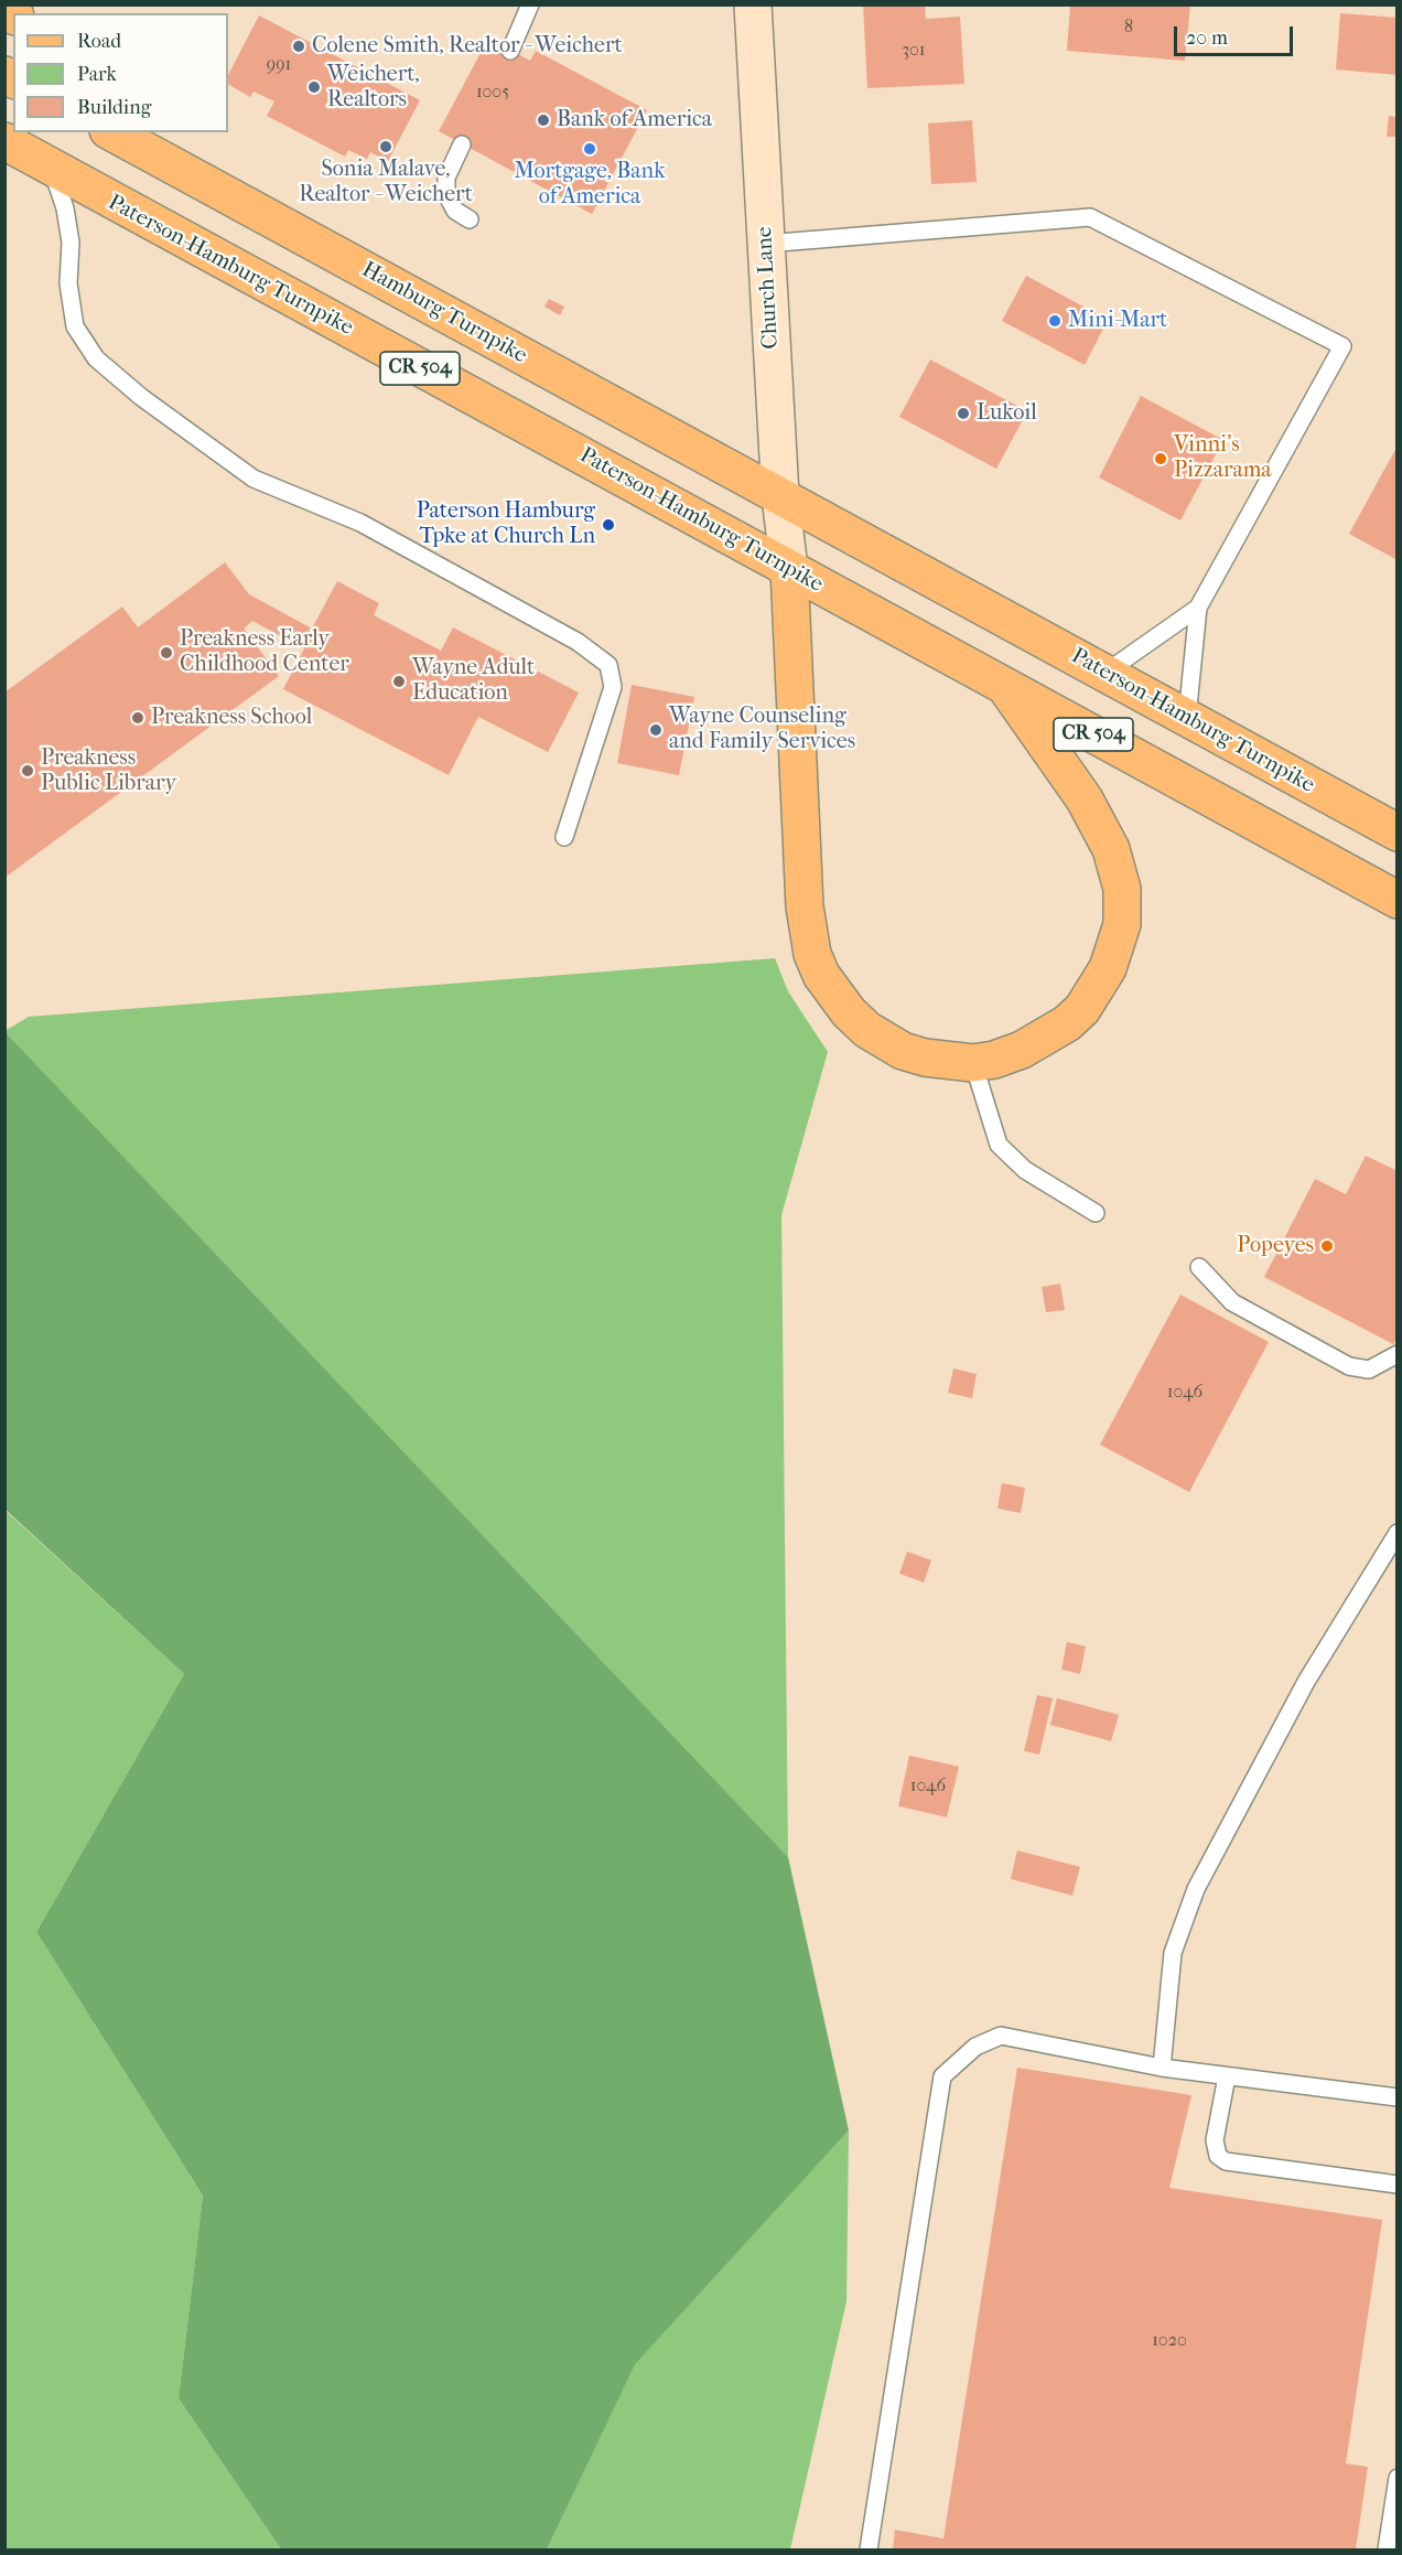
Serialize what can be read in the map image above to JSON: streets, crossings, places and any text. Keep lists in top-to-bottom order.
{
  "streets": {
    "main road": ["Paterson-Hamburg Turnpike", "Hamburg Turnpike", "CR 504"],
    "street": ["Church Lane"]
  },
  "crossings": [
    ["Paterson-Hamburg Turnpike", "Church Lane"],
    ["Paterson-Hamburg Turnpike", "Hamburg Turnpike"],
    ["Church Lane", "Hamburg Turnpike"]
  ],
  "places": [
    "Colene Smith, Realtor - Weichert",
    "Weichert, Realtors",
    "Bank of America",
    "Sonia Malave, Realtor - Weichert",
    "Mortgage, Bank of America",
    "Mini-Mart",
    "Lukoil",
    "Vinni's Pizzarama",
    "Paterson Hamburg Tpke at Church Ln",
    "Preakness Early Childhood Center",
    "Wayne Adult Education",
    "Preakness School",
    "Wayne Counseling and Family Services",
    "Preakness Public Library",
    "Popeyes"
  ],
  "house_numbers": [
    "8",
    "301",
    "991",
    "1005",
    "1046",
    "1046",
    "1020"
  ],
  "legend": ["Road", "Park", "Building"],
  "scale_bar": "20 m"
}
